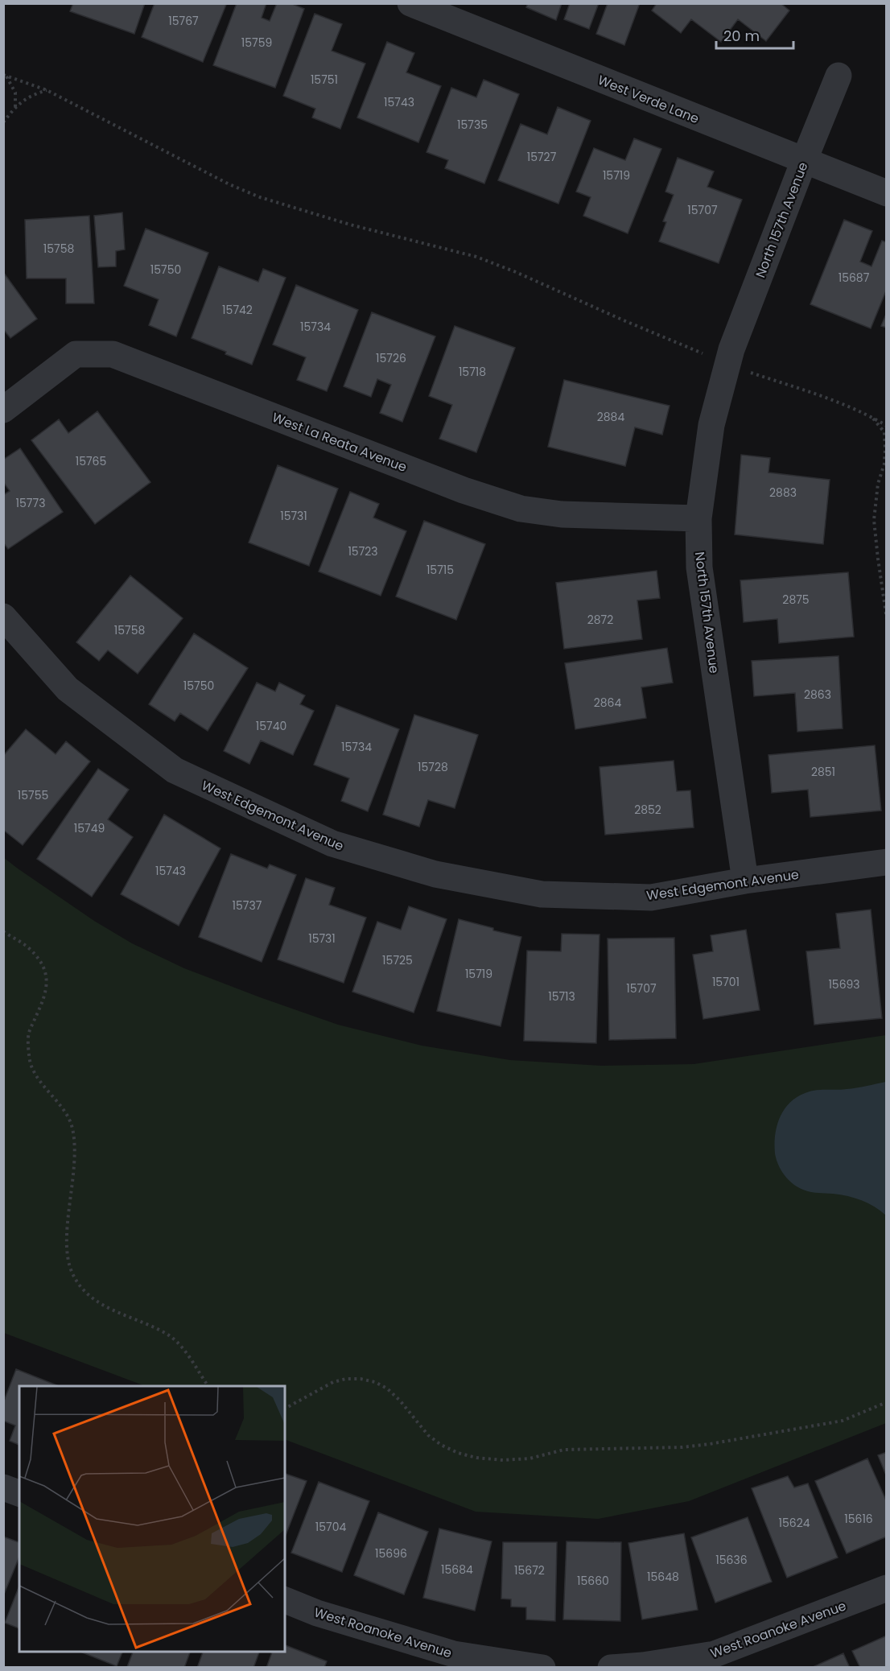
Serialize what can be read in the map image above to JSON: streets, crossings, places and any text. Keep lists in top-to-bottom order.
{
  "streets": {
    "street": [
      "West Verde Lane",
      "North 157th Avenue",
      "West La Reata Avenue",
      "West Edgemont Avenue",
      "West Roanoke Avenue"
    ]
  },
  "crossings": [
    ["West Verde Lane", "North 157th Avenue"],
    ["North 157th Avenue", "West La Reata Avenue"],
    ["North 157th Avenue", "West Edgemont Avenue"]
  ],
  "house_numbers": [
    "15767",
    "15759",
    "15751",
    "15743",
    "15735",
    "15727",
    "15719",
    "15707",
    "15758",
    "15750",
    "15687",
    "15742",
    "15734",
    "15726",
    "15718",
    "2884",
    "15765",
    "2883",
    "15773",
    "15731",
    "15723",
    "15715",
    "2875",
    "2872",
    "15758",
    "15750",
    "2863",
    "2864",
    "15740",
    "15734",
    "15728",
    "2851",
    "15755",
    "2852",
    "15749",
    "15743",
    "15737",
    "15731",
    "15725",
    "15719",
    "15701",
    "15693",
    "15707",
    "15713",
    "15616",
    "15624",
    "15704",
    "15696",
    "15636",
    "15684",
    "15672",
    "15648",
    "15660"
  ],
  "scale_bar": "20 m"
}
